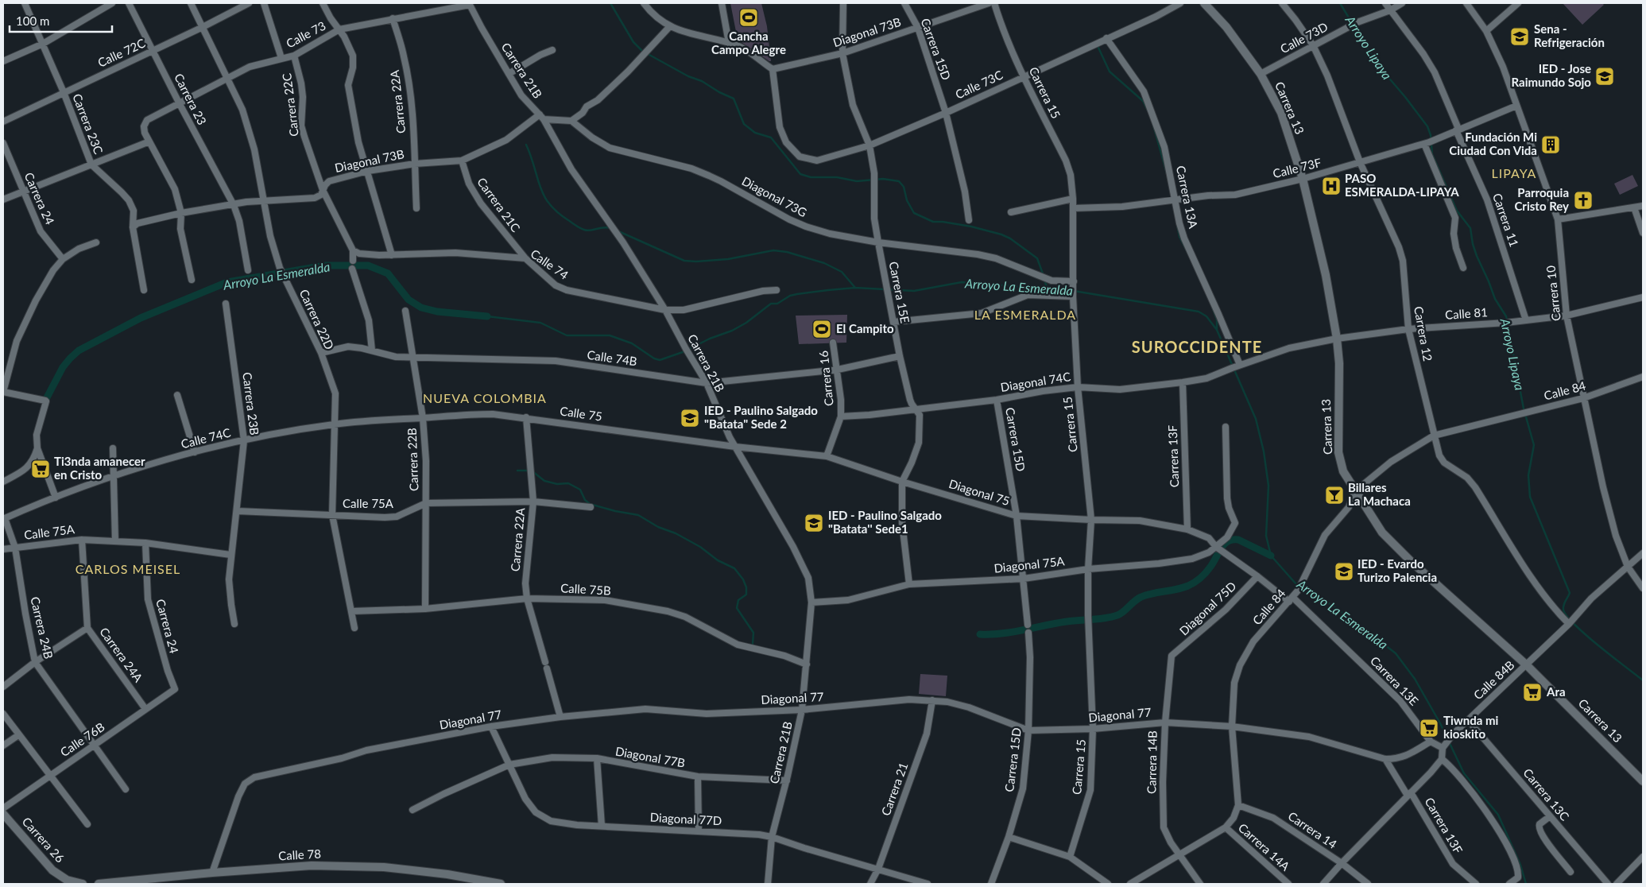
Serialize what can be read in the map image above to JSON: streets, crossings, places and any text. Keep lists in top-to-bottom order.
{
  "streets": {
    "street": [
      "Diagonal 73B",
      "Calle 73",
      "Calle 73D",
      "Carrera 15D",
      "Calle 72C",
      "Carrera 21B",
      "Calle 73C",
      "Carrera 15",
      "Carrera 23",
      "Carrera 22A",
      "Carrera 22C",
      "Carrera 13",
      "Carrera 23C",
      "Calle 73F",
      "Diagonal 73G",
      "Carrera 13A",
      "Carrera 24",
      "Carrera 21C",
      "Carrera 11",
      "Calle 74",
      "Carrera 15E",
      "Carrera 10",
      "Calle 81",
      "Carrera 22D",
      "Carrera 12",
      "Calle 74B",
      "Carrera 16",
      "Diagonal 74C",
      "Calle 84",
      "Carrera 23B",
      "Calle 75",
      "Calle 74C",
      "Carrera 13F",
      "Carrera 22B",
      "Diagonal 75",
      "Calle 75A",
      "Diagonal 75A",
      "Calle 75B",
      "Diagonal 75D",
      "Carrera 24B",
      "Carrera 24A",
      "Calle 84B",
      "Carrera 13E",
      "Diagonal 77",
      "Calle 76B",
      "Diagonal 77B",
      "Carrera 14B",
      "Carrera 21",
      "Carrera 13C",
      "Diagonal 77D",
      "Carrera 14",
      "Carrera 26",
      "Carrera 14A",
      "Calle 78"
    ]
  },
  "crossings": [
    ["Diagonal 73B", "Carrera 15D"],
    ["Diagonal 73B", "Carrera 21B"],
    ["Diagonal 73B", "Calle 73C"],
    ["Diagonal 73B", "Carrera 23"],
    ["Diagonal 73B", "Carrera 22A"],
    ["Diagonal 73B", "Carrera 22C"],
    ["Diagonal 73B", "Carrera 23C"],
    ["Diagonal 73B", "Carrera 21C"],
    ["Diagonal 73B", "Carrera 15E"],
    ["Diagonal 73B", "Carrera 22D"],
    ["Calle 73", "Carrera 21B"],
    ["Calle 73", "Carrera 23"],
    ["Calle 73", "Carrera 22A"],
    ["Calle 73", "Carrera 22C"],
    ["Calle 73", "Carrera 22D"],
    ["Calle 73D", "Carrera 13"],
    ["Calle 73D", "Carrera 11"],
    ["Calle 73D", "Carrera 12"],
    ["Carrera 15D", "Calle 73C"],
    ["Carrera 15D", "Diagonal 74C"],
    ["Carrera 15D", "Diagonal 75"],
    ["Carrera 15D", "Diagonal 75A"],
    ["Carrera 15D", "Diagonal 77"],
    ["Calle 72C", "Carrera 23"],
    ["Calle 72C", "Carrera 23C"],
    ["Calle 72C", "Carrera 22D"],
    ["Carrera 21B", "Calle 74"],
    ["Carrera 21B", "Calle 74B"],
    ["Carrera 21B", "Calle 75"],
    ["Carrera 21B", "Diagonal 75"],
    ["Carrera 21B", "Diagonal 75A"],
    ["Carrera 21B", "Calle 75B"],
    ["Carrera 21B", "Diagonal 77"],
    ["Carrera 21B", "Diagonal 77B"],
    ["Carrera 21B", "Diagonal 77D"],
    ["Calle 73C", "Carrera 15"],
    ["Calle 73C", "Carrera 13A"],
    ["Calle 73C", "Carrera 15E"],
    ["Carrera 15", "Calle 73F"],
    ["Carrera 15", "Diagonal 73G"],
    ["Carrera 15", "Diagonal 74C"],
    ["Carrera 15", "Diagonal 75"],
    ["Carrera 15", "Diagonal 75A"],
    ["Carrera 15", "Diagonal 77"],
    ["Carrera 22A", "Calle 75"],
    ["Carrera 22A", "Calle 75A"],
    ["Carrera 22A", "Calle 75B"],
    ["Carrera 22A", "Diagonal 77"],
    ["Carrera 22C", "Calle 74"],
    ["Carrera 13", "Calle 73F"],
    ["Carrera 13", "Calle 81"],
    ["Carrera 13", "Diagonal 74C"],
    ["Carrera 13", "Calle 84"],
    ["Carrera 13", "Calle 84B"],
    ["Calle 73F", "Carrera 13A"],
    ["Calle 73F", "Carrera 11"],
    ["Calle 73F", "Carrera 10"],
    ["Calle 73F", "Carrera 12"],
    ["Diagonal 73G", "Carrera 15E"],
    ["Carrera 13A", "Diagonal 74C"],
    ["Carrera 24", "Calle 75A"],
    ["Carrera 24", "Calle 76B"],
    ["Carrera 21C", "Calle 74"],
    ["Carrera 11", "Calle 81"],
    ["Carrera 15E", "Calle 74B"],
    ["Carrera 15E", "Diagonal 74C"],
    ["Carrera 15E", "Diagonal 75"],
    ["Carrera 15E", "Diagonal 75A"],
    ["Carrera 10", "Calle 81"],
    ["Carrera 10", "Calle 84"],
    ["Carrera 10", "Calle 84B"],
    ["Calle 81", "Carrera 12"],
    ["Calle 81", "Diagonal 74C"],
    ["Carrera 22D", "Calle 74B"],
    ["Carrera 22D", "Calle 74C"],
    ["Carrera 22D", "Calle 75A"],
    ["Carrera 22D", "Calle 75B"],
    ["Carrera 12", "Calle 84"],
    ["Carrera 12", "Calle 84B"],
    ["Calle 74B", "Carrera 16"],
    ["Calle 74B", "Carrera 22B"],
    ["Carrera 16", "Diagonal 74C"],
    ["Carrera 16", "Diagonal 75"],
    ["Diagonal 74C", "Carrera 13F"],
    ["Calle 84", "Carrera 13E"],
    ["Calle 84", "Diagonal 77"],
    ["Calle 84", "Carrera 14"],
    ["Carrera 23B", "Calle 74C"],
    ["Carrera 23B", "Calle 75A"],
    ["Calle 75", "Calle 74C"],
    ["Calle 75", "Carrera 22B"],
    ["Calle 75", "Diagonal 75"],
    ["Calle 74C", "Carrera 22B"],
    ["Calle 74C", "Carrera 24B"],
    ["Carrera 13F", "Diagonal 75"],
    ["Carrera 13F", "Diagonal 77"],
    ["Carrera 22B", "Calle 75A"],
    ["Carrera 22B", "Calle 75B"],
    ["Diagonal 75", "Diagonal 75A"],
    ["Diagonal 75", "Carrera 13E"],
    ["Calle 75A", "Carrera 24B"],
    ["Calle 75A", "Carrera 24A"],
    ["Diagonal 75A", "Carrera 13E"],
    ["Diagonal 75D", "Carrera 13E"],
    ["Diagonal 75D", "Carrera 14B"],
    ["Carrera 24B", "Calle 76B"],
    ["Carrera 24A", "Calle 76B"],
    ["Calle 84B", "Carrera 13E"],
    ["Calle 84B", "Carrera 13C"],
    ["Carrera 13E", "Diagonal 77"],
    ["Diagonal 77", "Carrera 14B"],
    ["Diagonal 77", "Carrera 21"],
    ["Diagonal 77", "Diagonal 77D"],
    ["Diagonal 77", "Calle 78"],
    ["Diagonal 77B", "Diagonal 77D"],
    ["Carrera 21", "Diagonal 77D"]
  ],
  "districts": [
    "LIPAYA",
    "LA ESMERALDA",
    "SUROCCIDENTE",
    "NUEVA COLOMBIA",
    "CARLOS MEISEL"
  ],
  "water": ["Arroyo Lipaya", "Arroyo La Esmeralda"],
  "places": {
    "sports": ["Cancha Campo Alegre", "El Campito"],
    "school or university": [
      "Sena - Refrigeración",
      "IED - Jose Raimundo Sojo",
      "IED - Paulino Salgado \"Batata\" Sede 2",
      "IED - Paulino Salgado \"Batata'' Sede1",
      "IED - Evardo Turizo Palencia"
    ],
    "building": ["Fundación Mi Ciudad Con Vida"],
    "hospital": ["PASO ESMERALDA-LIPAYA"],
    "church": ["Parroquia Cristo Rey"],
    "supermarket": ["Ti3nda amanecer en Cristo", "Ara", "Tiwnda mi kioskito"],
    "bar": ["Billares La Machaca"]
  },
  "scale_bar": "100 m"
}
